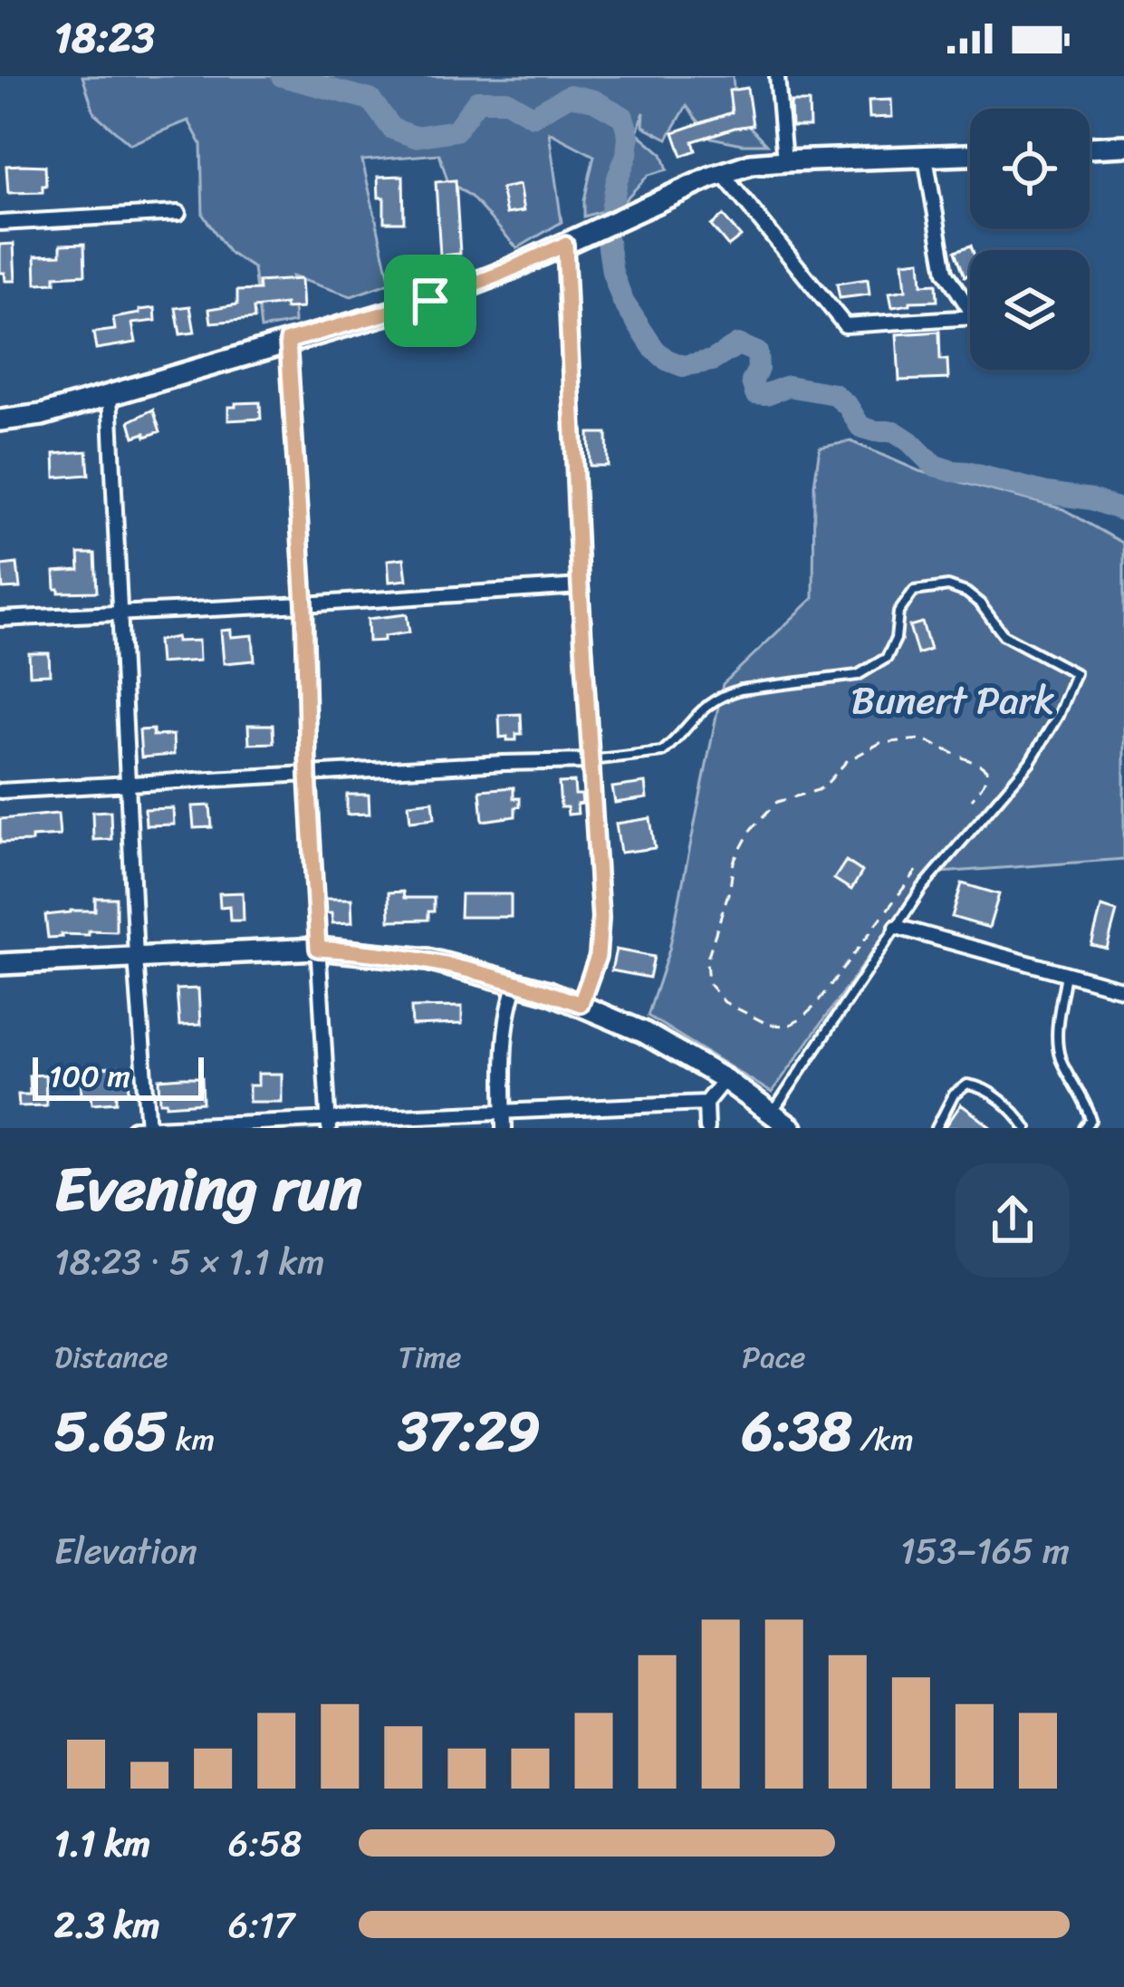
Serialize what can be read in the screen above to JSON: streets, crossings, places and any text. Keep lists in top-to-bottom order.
{
  "parks": ["Bunert Park"],
  "scale_bar": "100 m",
  "page": {
    "status": "18:23",
    "scale": "100 m",
    "heading": ["Evening run", "18:23 · 5 × 1.1 km"],
    "stats": [
      ["Distance", "5.65 km"],
      ["Time", "37:29"],
      ["Pace", "6:38 /km"]
    ],
    "chart": ["Elevation", "153–165 m"],
    "list": [
      {
        "name": "1.1 km",
        "note": "6:58"
      },
      {
        "name": "2.3 km",
        "note": "6:17"
      }
    ]
  }
}
